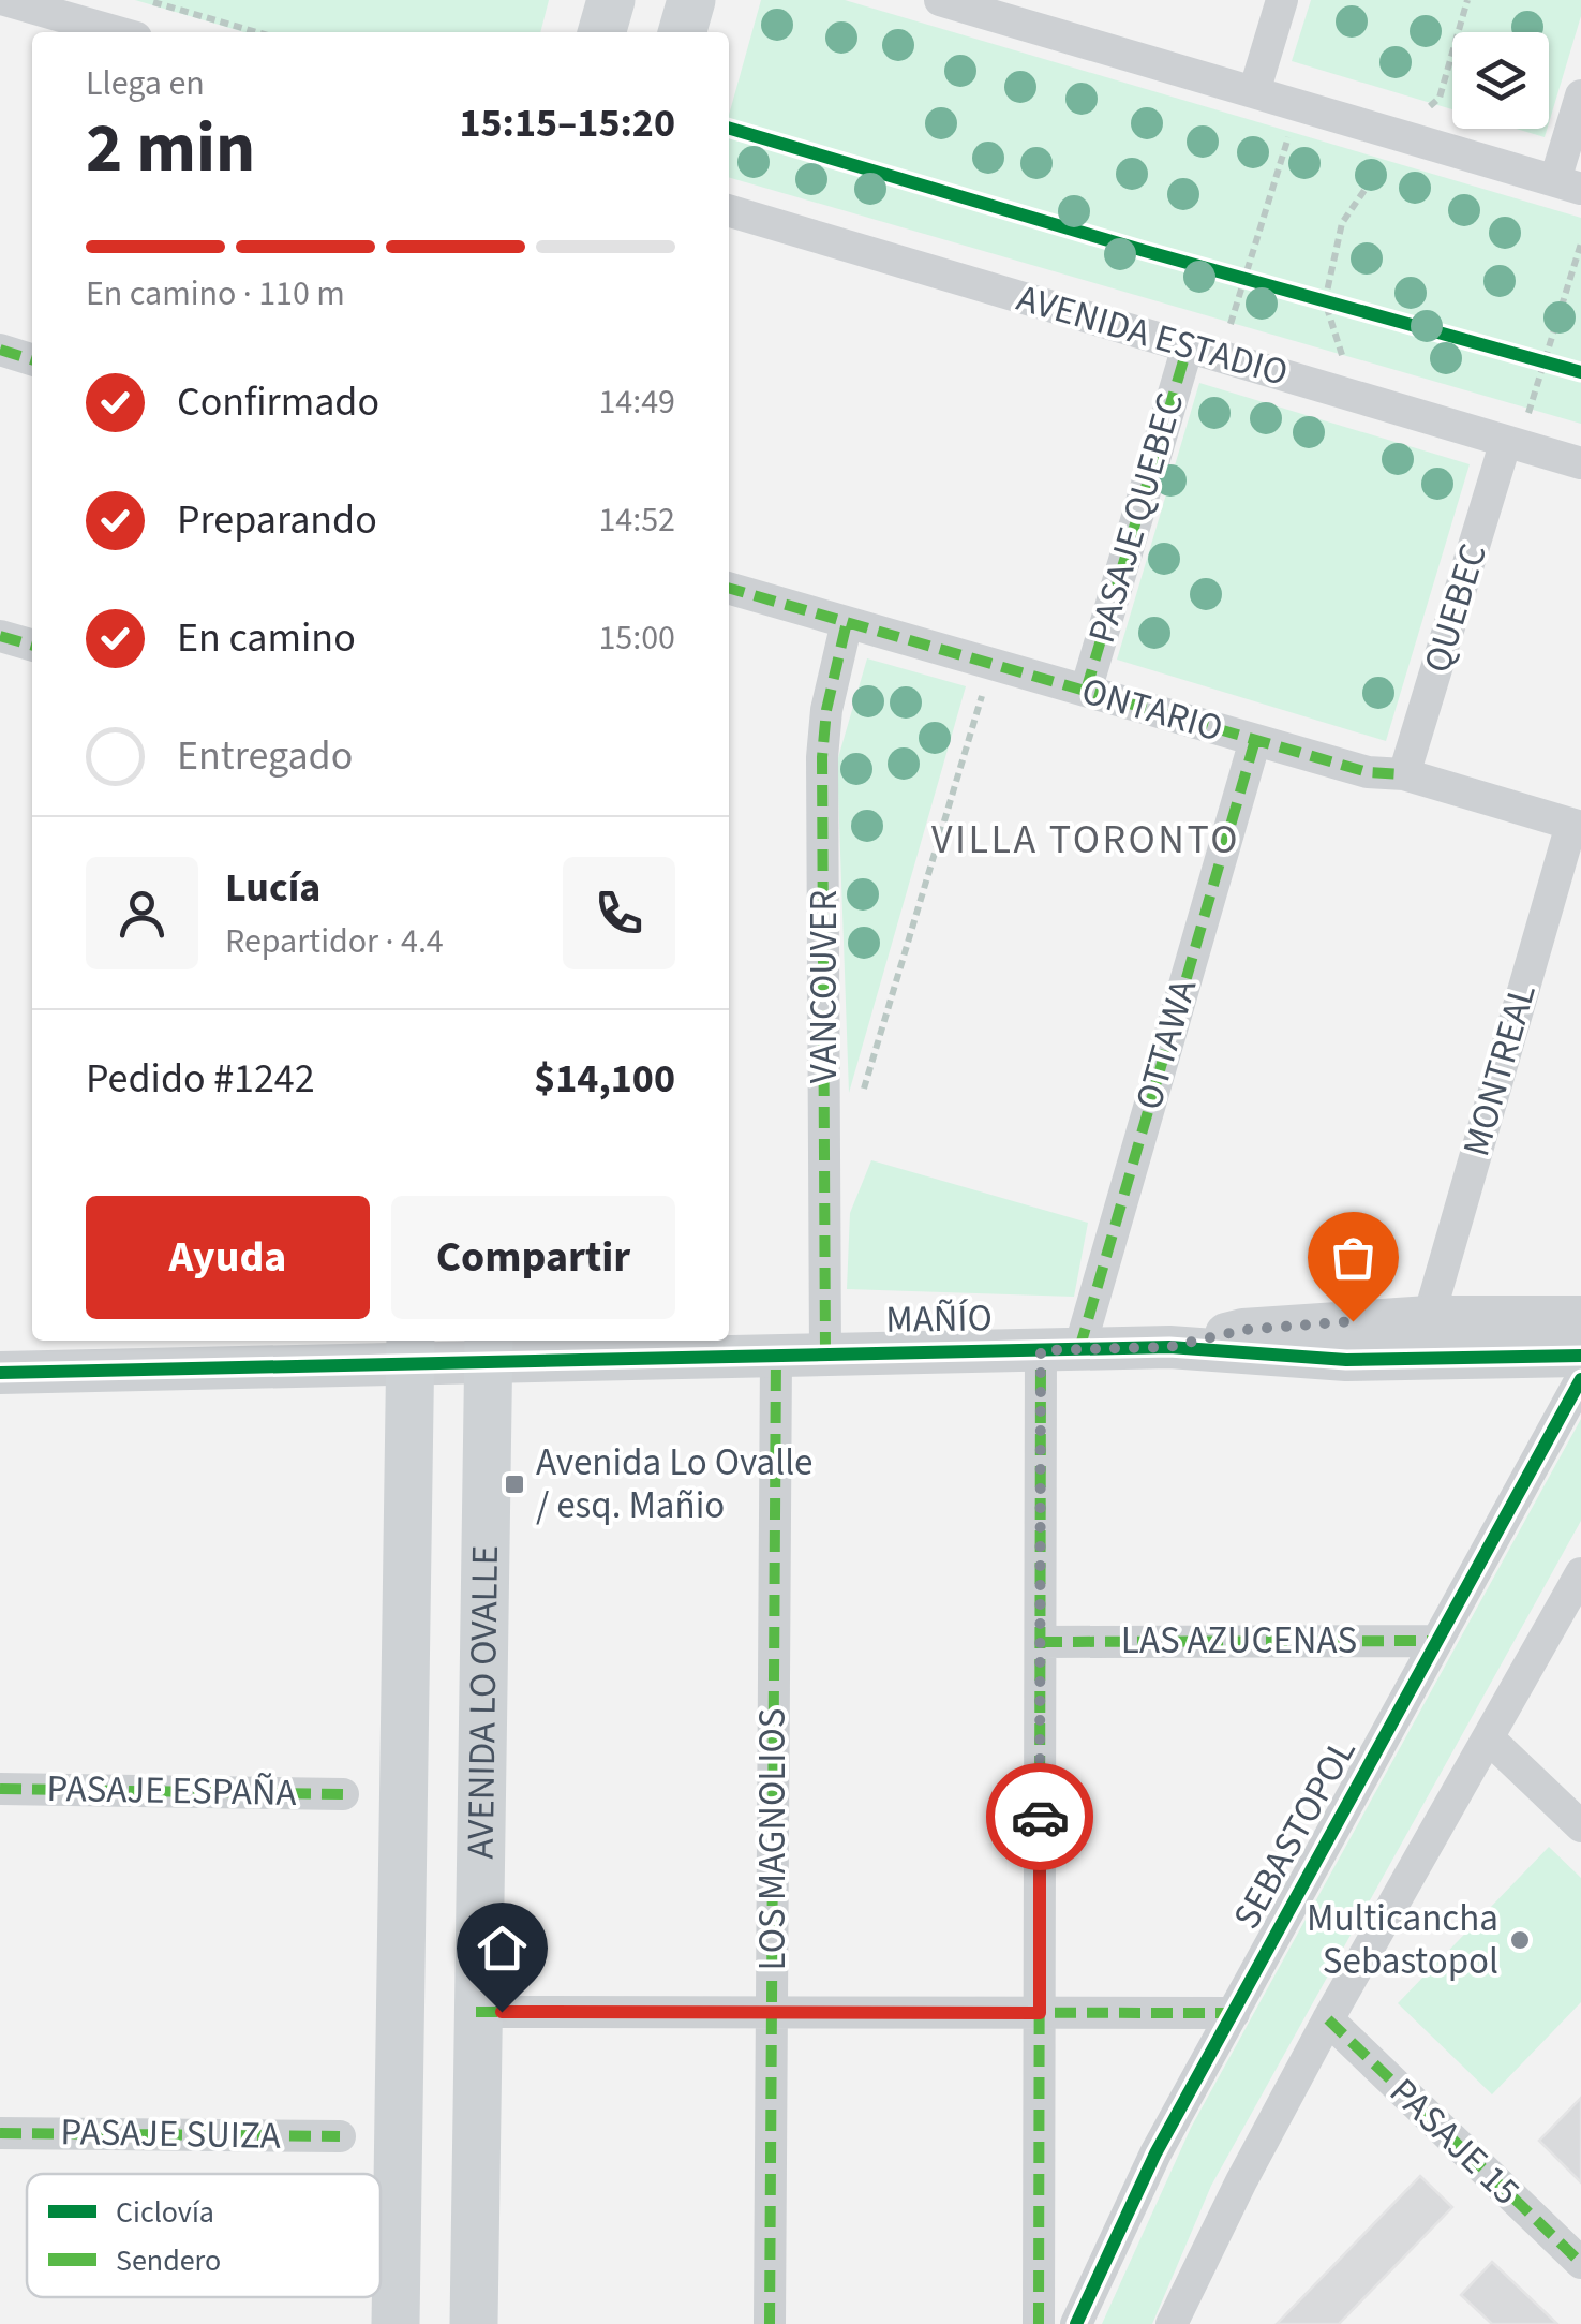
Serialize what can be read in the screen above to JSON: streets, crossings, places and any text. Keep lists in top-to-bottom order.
{
  "streets": {
    "main road": ["AVENIDA LO OVALLE"],
    "street": [
      "AVENIDA ESTADIO",
      "PASAJE QUEBEC",
      "QUEBEC",
      "ONTARIO",
      "VANCOUVER",
      "OTTAWA",
      "MONTREAL",
      "MAÑÍO",
      "LAS AZUCENAS",
      "PASAJE ESPAÑA",
      "SEBASTOPOL",
      "LOS MAGNOLIOS",
      "PASAJE SUIZA",
      "PASAJE 15"
    ]
  },
  "crossings": [
    ["AVENIDA ESTADIO", "PASAJE QUEBEC"],
    ["AVENIDA ESTADIO", "QUEBEC"],
    ["PASAJE QUEBEC", "ONTARIO"],
    ["QUEBEC", "ONTARIO"],
    ["ONTARIO", "VANCOUVER"],
    ["ONTARIO", "OTTAWA"],
    ["ONTARIO", "MONTREAL"],
    ["VANCOUVER", "MAÑÍO"],
    ["OTTAWA", "MAÑÍO"],
    ["OTTAWA", "LAS AZUCENAS"],
    ["MONTREAL", "MAÑÍO"],
    ["MAÑÍO", "AVENIDA LO OVALLE"],
    ["MAÑÍO", "LOS MAGNOLIOS"],
    ["LAS AZUCENAS", "SEBASTOPOL"]
  ],
  "districts": ["VILLA TORONTO"],
  "places": {
    "transit": ["Avenida Lo Ovalle / esq. Mañio"],
    "other": ["Multicancha Sebastopol"]
  },
  "legend": ["Ciclovía", "Sendero"],
  "page": {
    "heading": ["2 min", "Llega en", "15:15–15:20"],
    "panel": [
      "Lucía",
      "Repartidor · 4.4",
      "Pedido #1242",
      "$14,100"
    ],
    "bar": "En camino · 110 m",
    "list": [
      ["Confirmado", "14:49"],
      ["Preparando", "14:52"],
      ["En camino", "15:00"],
      "Entregado"
    ],
    "buttons": ["Ayuda", "Compartir"]
  }
}
